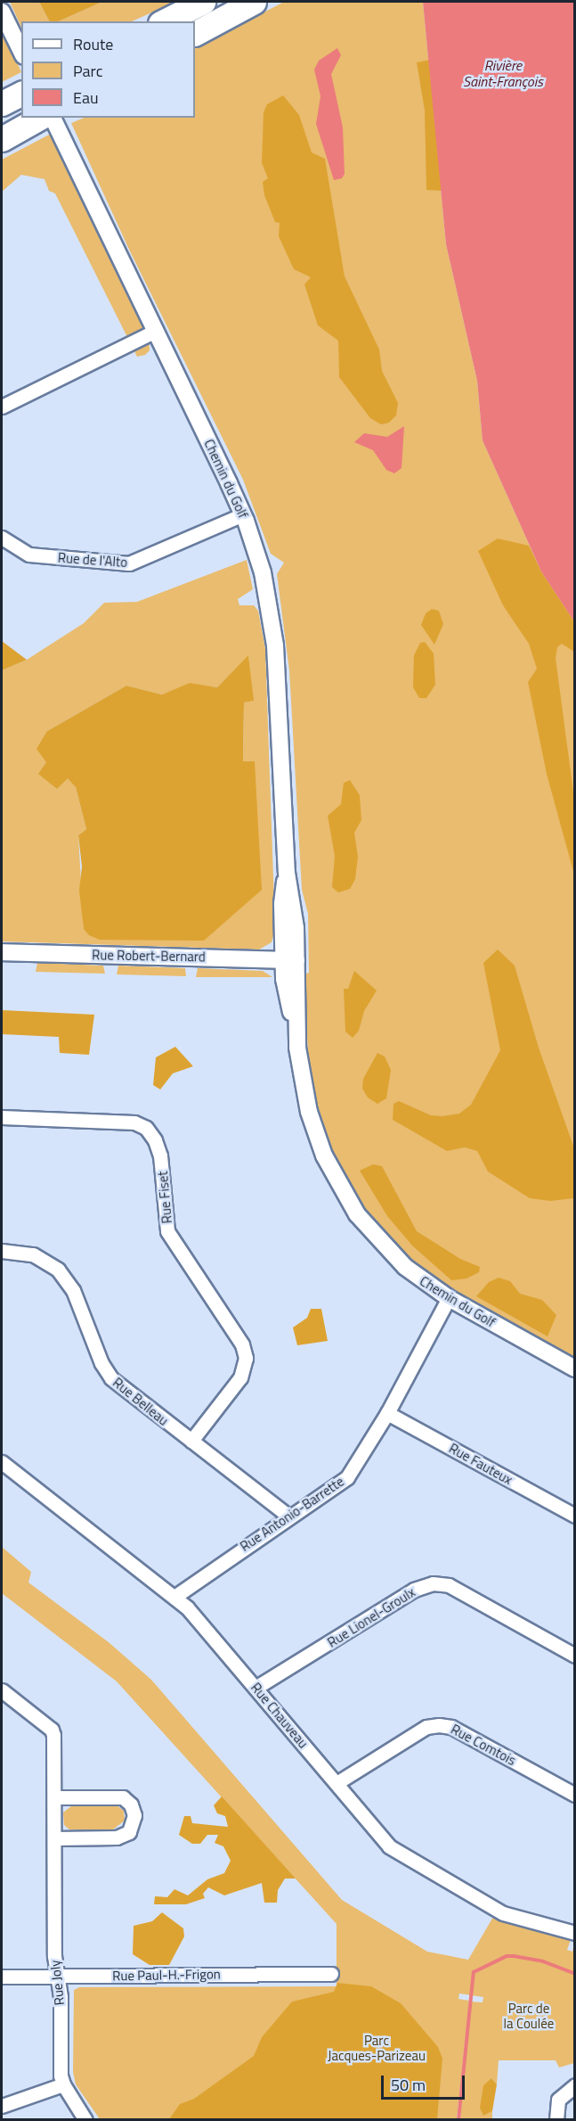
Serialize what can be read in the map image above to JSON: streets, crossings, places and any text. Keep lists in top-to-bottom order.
{
  "streets": {
    "street": [
      "Chemin du Golf",
      "Rue de l'Alto",
      "Rue Robert-Bernard",
      "Rue Fiset",
      "Rue Belleau",
      "Rue Fauteux",
      "Rue Antonio-Barrette",
      "Rue Lionel-Groulx",
      "Rue Chauveau",
      "Rue Comtois",
      "Rue Paul-H.-Frigon",
      "Rue Joly"
    ]
  },
  "crossings": [
    ["Chemin du Golf", "Rue de l'Alto"],
    ["Chemin du Golf", "Rue Robert-Bernard"],
    ["Chemin du Golf", "Rue Antonio-Barrette"],
    ["Rue Fiset", "Rue Belleau"],
    ["Rue Belleau", "Rue Antonio-Barrette"],
    ["Rue Fauteux", "Rue Antonio-Barrette"],
    ["Rue Antonio-Barrette", "Rue Chauveau"],
    ["Rue Lionel-Groulx", "Rue Chauveau"],
    ["Rue Chauveau", "Rue Comtois"],
    ["Rue Paul-H.-Frigon", "Rue Joly"]
  ],
  "water": ["Rivière Saint-François"],
  "parks": ["Parc de la Coulée", "Parc Jacques-Parizeau"],
  "legend": ["Route", "Parc", "Eau"],
  "scale_bar": "50 m"
}
